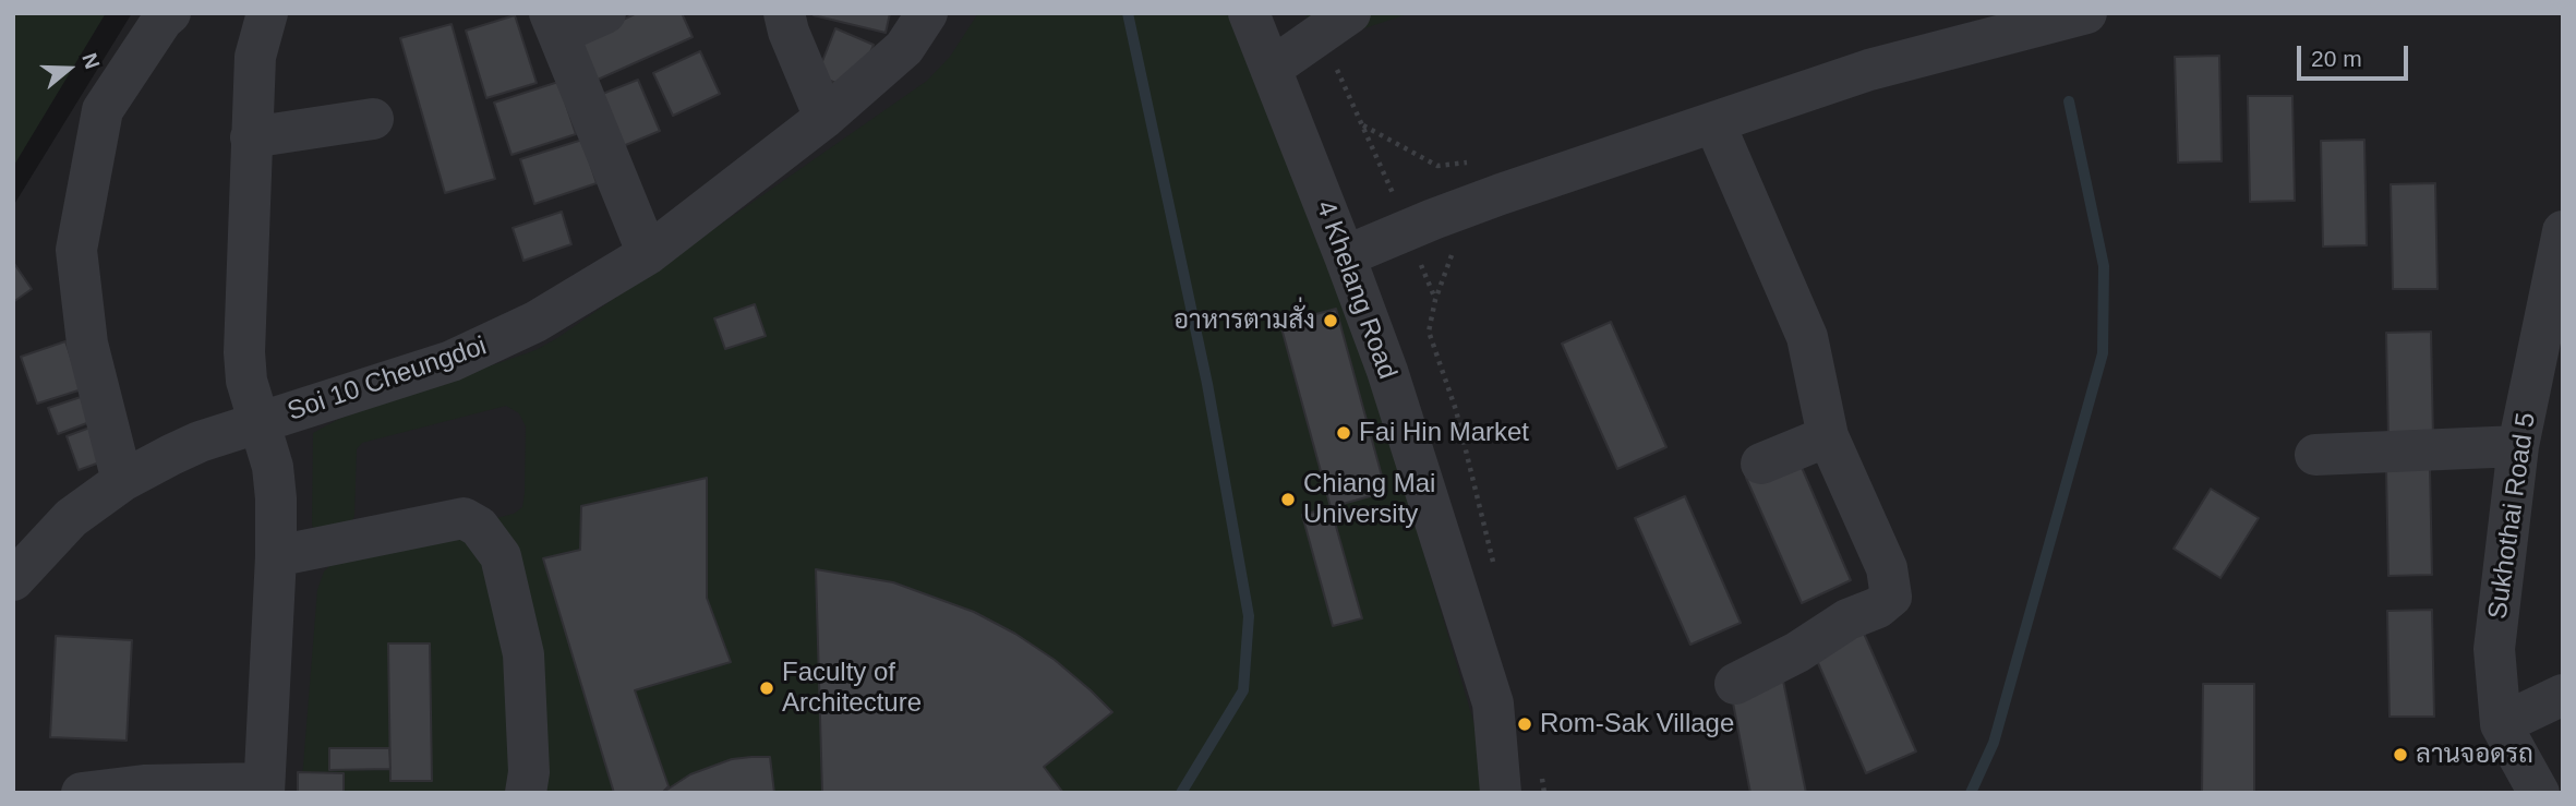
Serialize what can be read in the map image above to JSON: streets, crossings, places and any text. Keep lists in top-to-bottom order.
{
  "streets": {
    "street": ["4 Khelang Road", "Soi 10 Cheungdoi", "Sukhothai Road 5"]
  },
  "places": [
    "อาหารตามสั่ง",
    "Fai Hin Market",
    "Chiang Mai University",
    "Faculty of Architecture",
    "Rom-Sak Village",
    "ลานจอดรถ"
  ],
  "scale_bar": "20 m",
  "north": "right"
}
